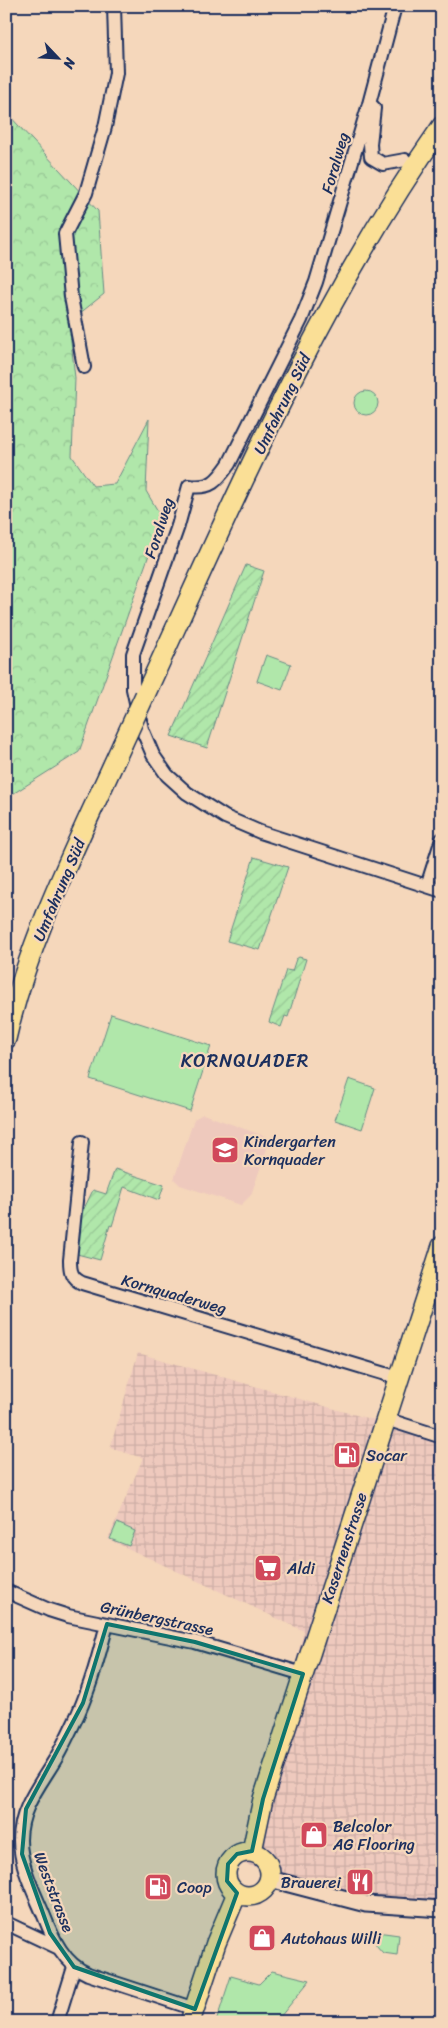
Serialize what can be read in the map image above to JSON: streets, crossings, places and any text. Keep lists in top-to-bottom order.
{
  "streets": {
    "main road": ["Umfahrung Süd", "Kasernenstrasse"],
    "street": [
      "Foralweg",
      "Kornquaderweg",
      "Grünbergstrasse",
      "Weststrasse"
    ]
  },
  "crossings": [
    ["Kornquaderweg", "Kasernenstrasse"],
    ["Kasernenstrasse", "Grünbergstrasse"],
    ["Grünbergstrasse", "Weststrasse"]
  ],
  "districts": ["KORNQUADER"],
  "places": {
    "school or university": ["Kindergarten Kornquader"],
    "fuel station": ["Socar", "Coop"],
    "supermarket": ["Aldi"],
    "shop": ["Belcolor AG Flooring", "Autohaus Willi"],
    "restaurant": ["Brauerei"]
  },
  "north": "bottom right"
}
